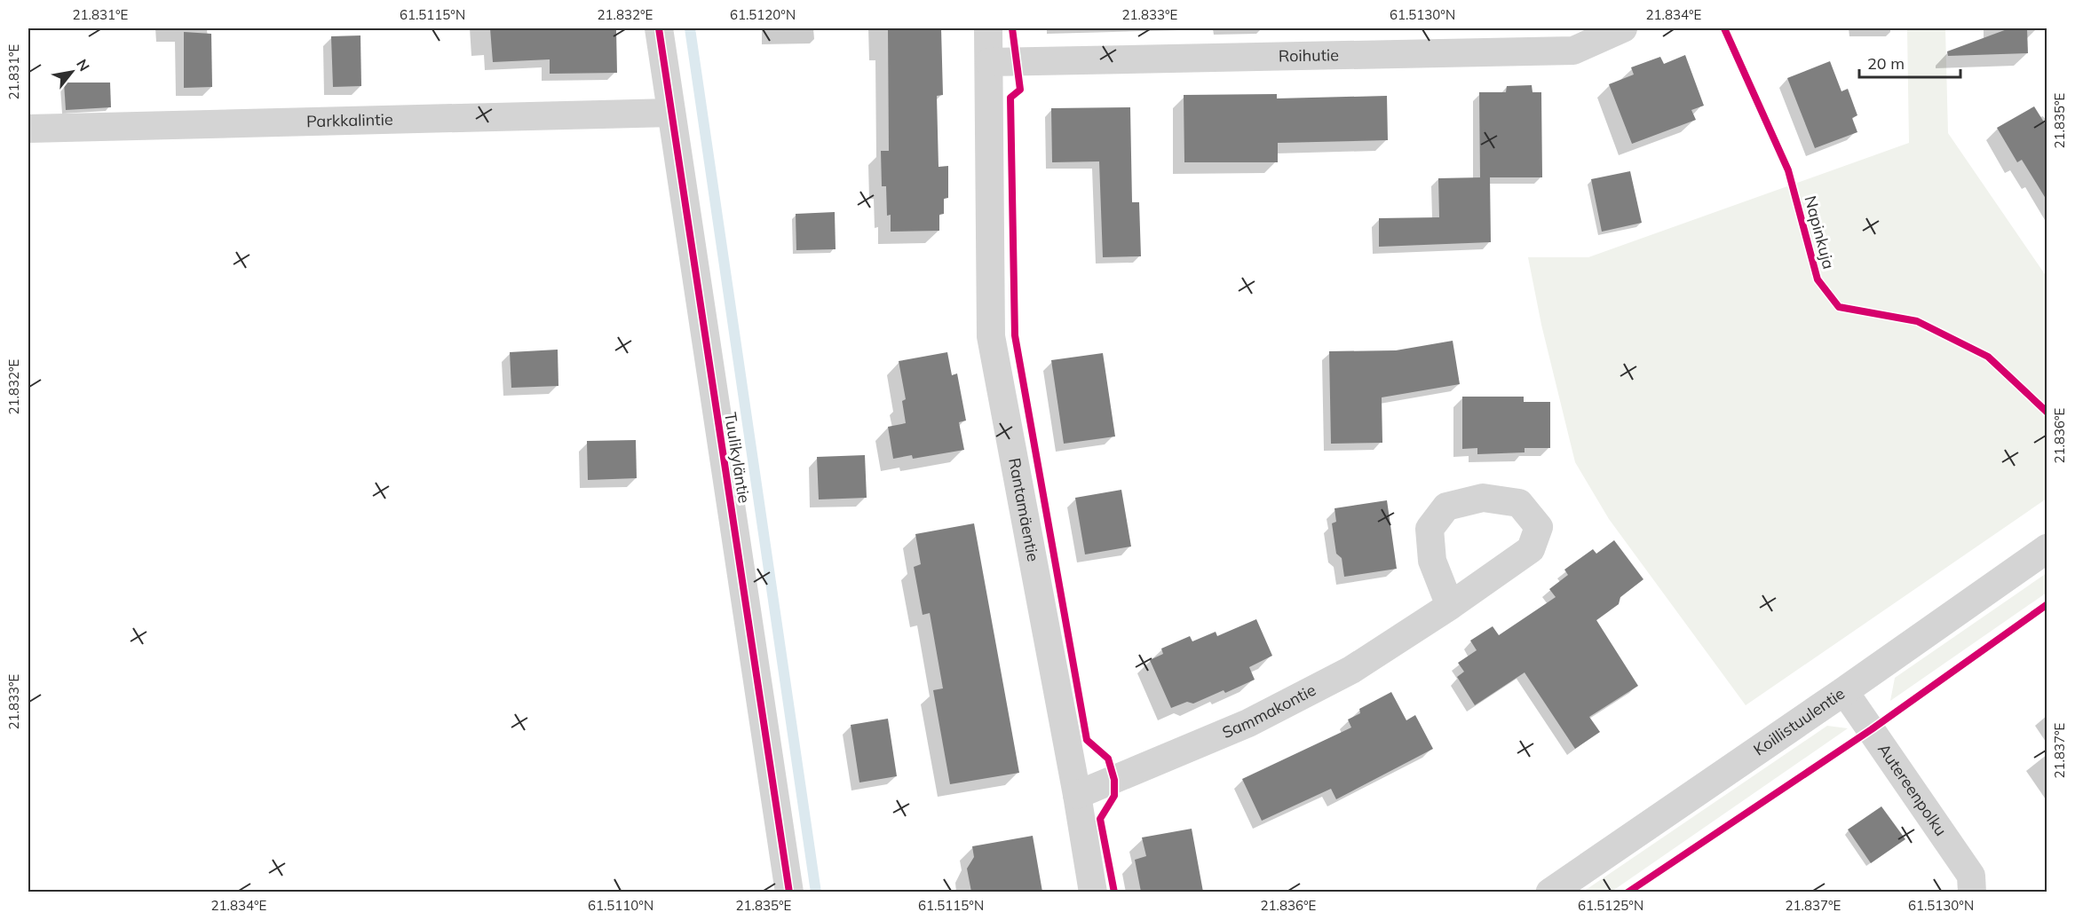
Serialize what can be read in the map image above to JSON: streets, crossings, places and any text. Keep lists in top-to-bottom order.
{
  "streets": {
    "street": [
      "Roihutie",
      "Parkkalintie",
      "Tuulikyläntie",
      "Rantamäentie",
      "Sammakontie",
      "Koillistuulentie",
      "Autereenpolku"
    ],
    "cycle path": ["Napinkuja"]
  },
  "crossings": [
    ["Roihutie", "Rantamäentie"],
    ["Parkkalintie", "Tuulikyläntie"],
    ["Rantamäentie", "Sammakontie"],
    ["Koillistuulentie", "Autereenpolku"]
  ],
  "scale_bar": "20 m",
  "north": "top right",
  "coordinates": [
    "21.831°E",
    "61.5115°N",
    "21.832°E",
    "61.5120°N",
    "21.833°E",
    "61.5130°N",
    "21.834°E",
    "21.835°E",
    "21.836°E",
    "21.837°E",
    "61.5110°N",
    "61.5125°N"
  ]
}
